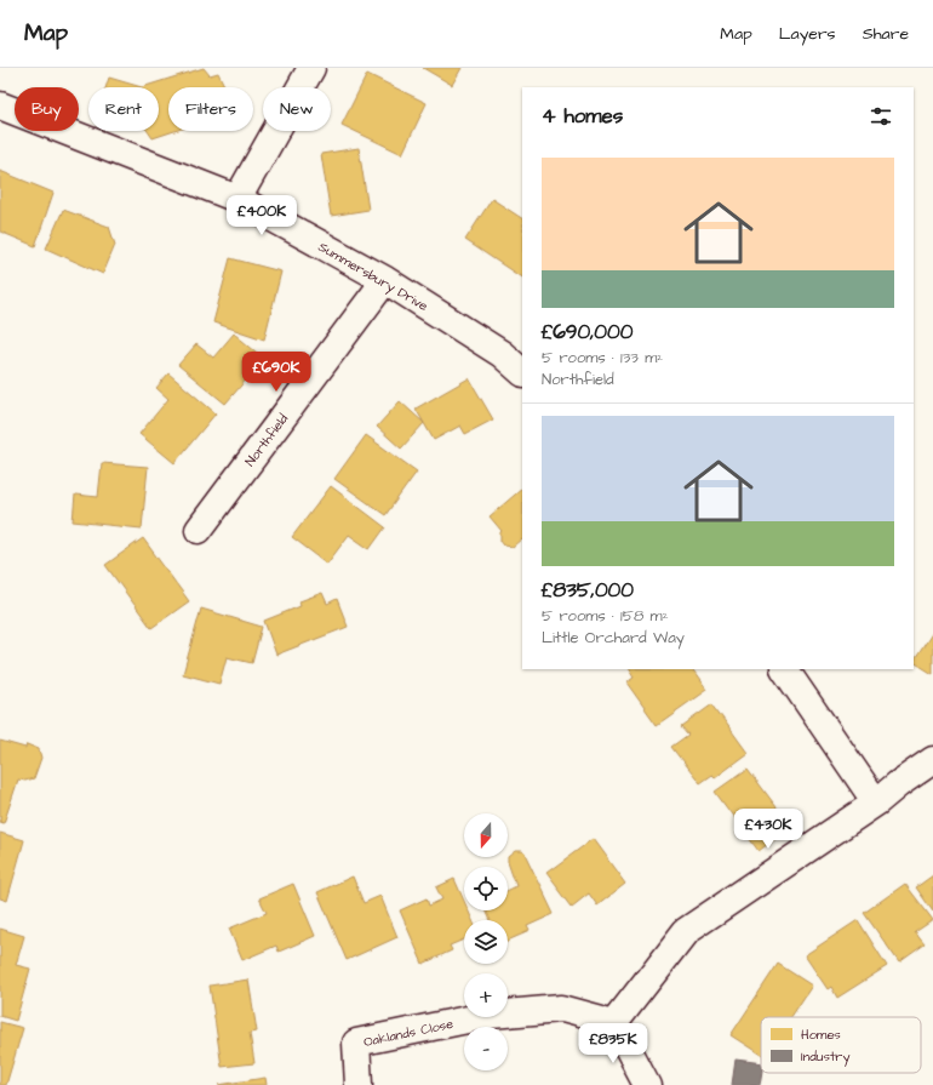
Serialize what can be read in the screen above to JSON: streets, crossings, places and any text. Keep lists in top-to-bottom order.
{
  "streets": {
    "street": ["Summersbury Drive", "Northfield", "Oaklands Close"]
  },
  "crossings": [
    ["Summersbury Drive", "Northfield"]
  ],
  "legend": ["Homes", "Industry"],
  "north": "bottom",
  "page": {
    "header": "Map",
    "nav": ["Map", "Layers", "Share"],
    "chip": [
      "Buy",
      "Rent",
      "Filters",
      "New"
    ],
    "heading": "4 homes",
    "list": [
      {
        "name": "£690,000",
        "note": "5 rooms · 133 m² · Northfield"
      },
      {
        "name": "£835,000",
        "note": "5 rooms · 158 m² · Little Orchard Way"
      }
    ],
    "price": [
      "£400K",
      "£690K",
      "£430K",
      "£835K"
    ],
    "map_buttons": ["+", "−"]
  }
}
